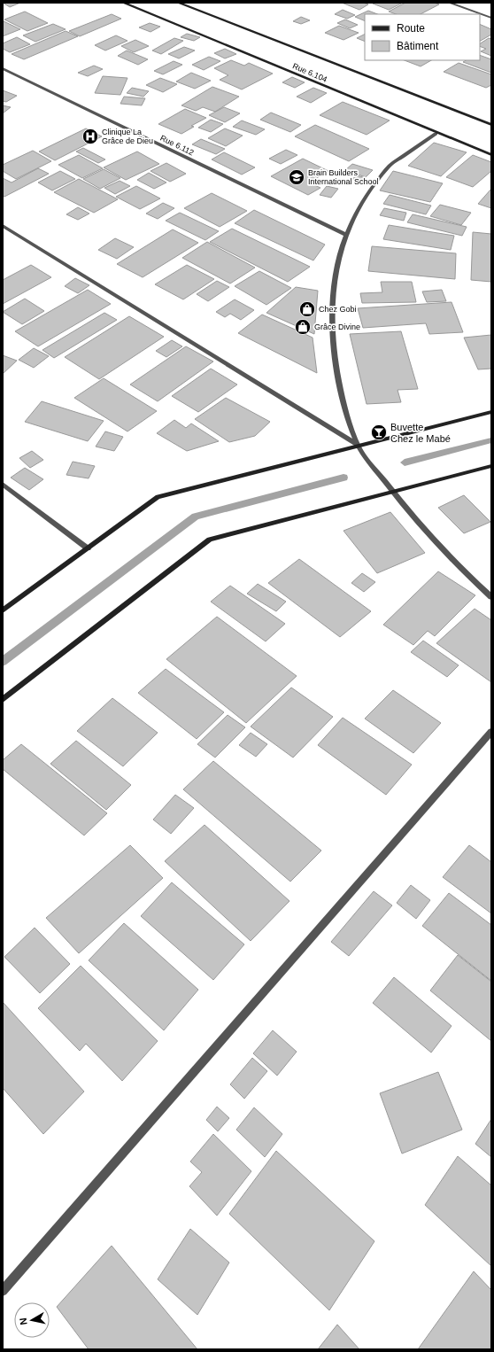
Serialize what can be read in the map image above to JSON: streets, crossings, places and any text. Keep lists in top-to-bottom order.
{
  "streets": {
    "street": ["Rue 6.104", "Rue 6.112"]
  },
  "places": {
    "hospital": ["Clinique La Grâce de Dieu"],
    "school or university": ["Brain Builders International School"],
    "shop": ["Chez Gobi", "Grâce Divine"],
    "bar": ["Buvette Chez le Mabé"]
  },
  "legend": ["Route", "Bâtiment"],
  "north": "left"
}
